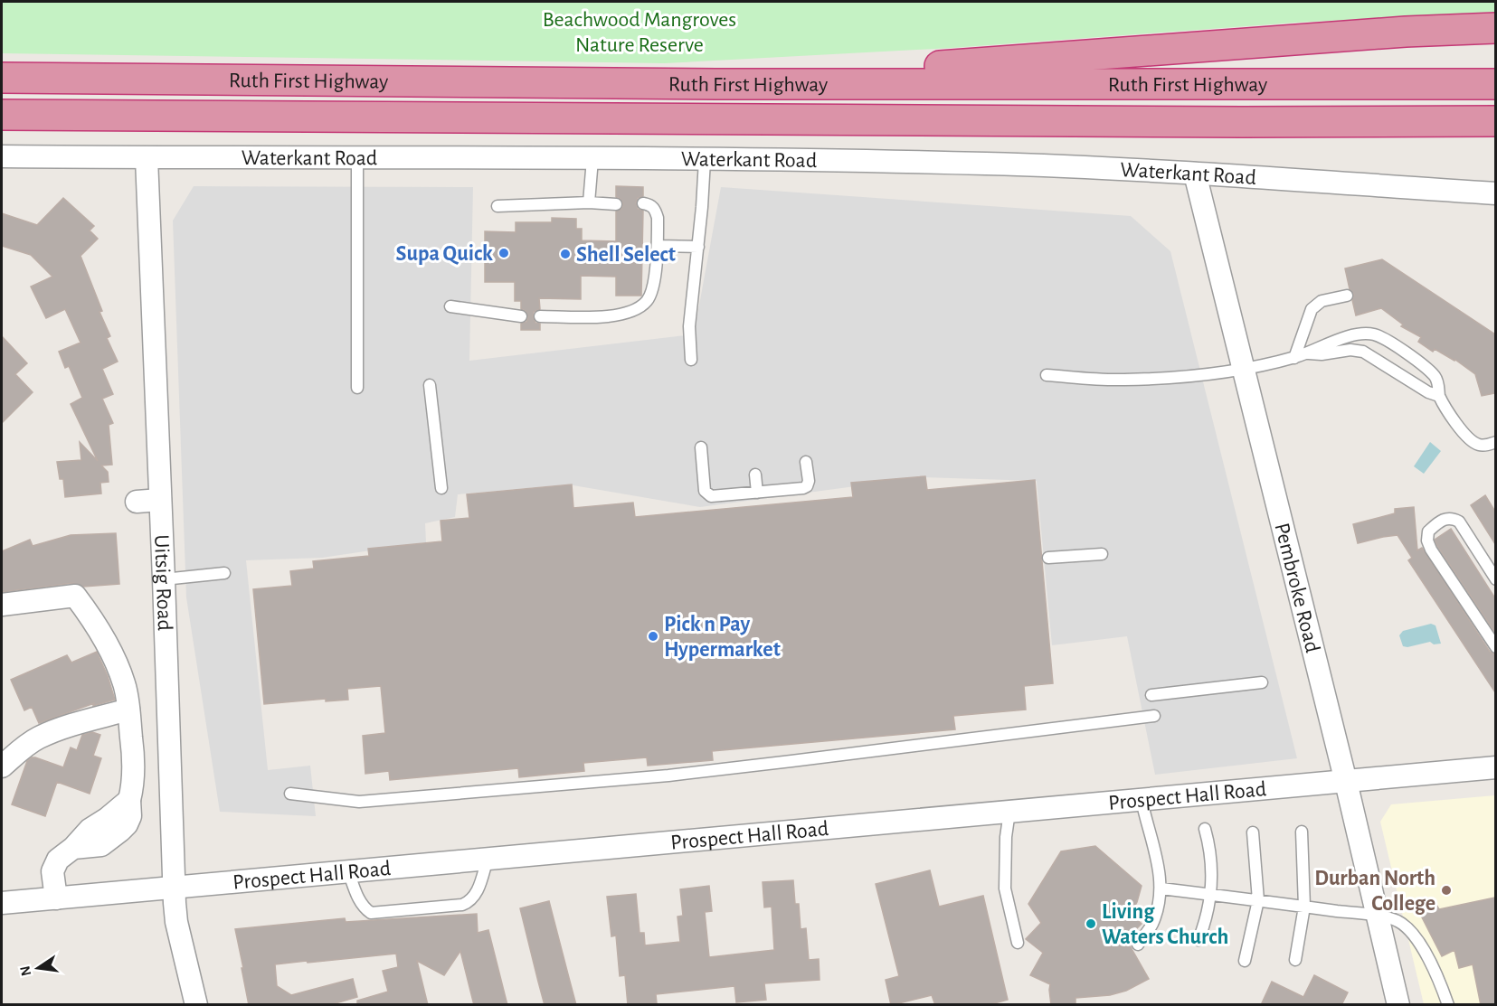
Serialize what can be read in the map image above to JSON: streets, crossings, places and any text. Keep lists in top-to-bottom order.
{
  "streets": {
    "highway": ["Ruth First Highway"],
    "street": [
      "Waterkant Road",
      "Uitsig Road",
      "Pembroke Road",
      "Prospect Hall Road"
    ]
  },
  "crossings": [
    ["Waterkant Road", "Uitsig Road"],
    ["Waterkant Road", "Pembroke Road"],
    ["Uitsig Road", "Prospect Hall Road"],
    ["Pembroke Road", "Prospect Hall Road"]
  ],
  "parks": ["Beachwood Mangroves Nature Reserve"],
  "places": [
    "Supa Quick",
    "Shell Select",
    "Pick n Pay Hypermarket",
    "Durban North College",
    "Living Waters Church"
  ],
  "north": "left"
}
